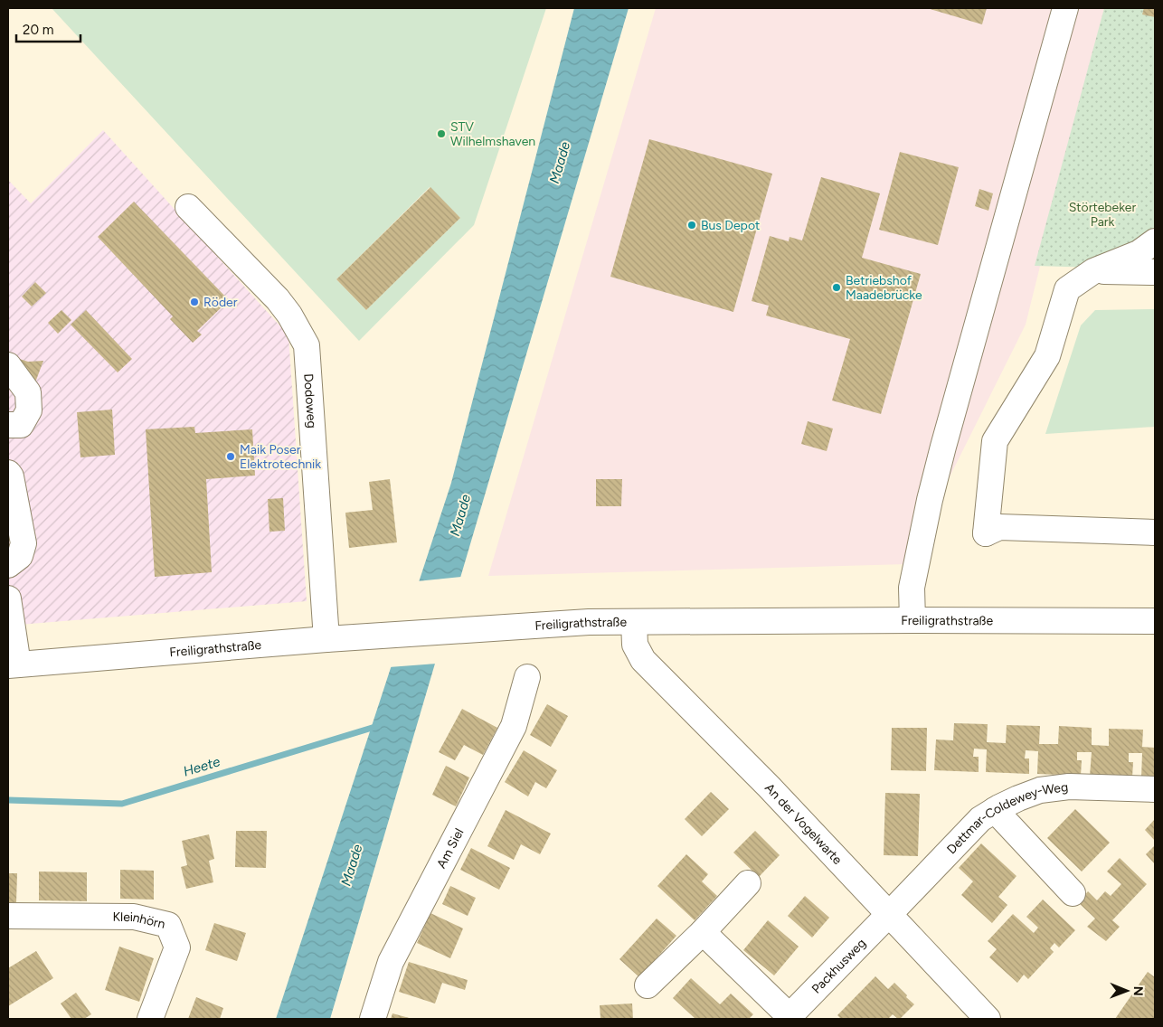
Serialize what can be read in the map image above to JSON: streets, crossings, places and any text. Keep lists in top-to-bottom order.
{
  "streets": {
    "street": [
      "Dodoweg",
      "Freiligrathstraße",
      "Dettmar-Coldewey-Weg",
      "An der Vogelwarte",
      "Am Siel",
      "Kleinhörn",
      "Packhusweg"
    ]
  },
  "crossings": [
    ["Dodoweg", "Freiligrathstraße"],
    ["Freiligrathstraße", "An der Vogelwarte"],
    ["Dettmar-Coldewey-Weg", "An der Vogelwarte"],
    ["Dettmar-Coldewey-Weg", "Packhusweg"],
    ["An der Vogelwarte", "Packhusweg"]
  ],
  "water": ["Maade", "Heete"],
  "parks": ["Störtebeker Park"],
  "places": [
    "STV Wilhelmshaven",
    "Bus Depot",
    "Betriebshof Maadebrücke",
    "Röder",
    "Maik Poser Elektrotechnik"
  ],
  "scale_bar": "20 m",
  "north": "right"
}
